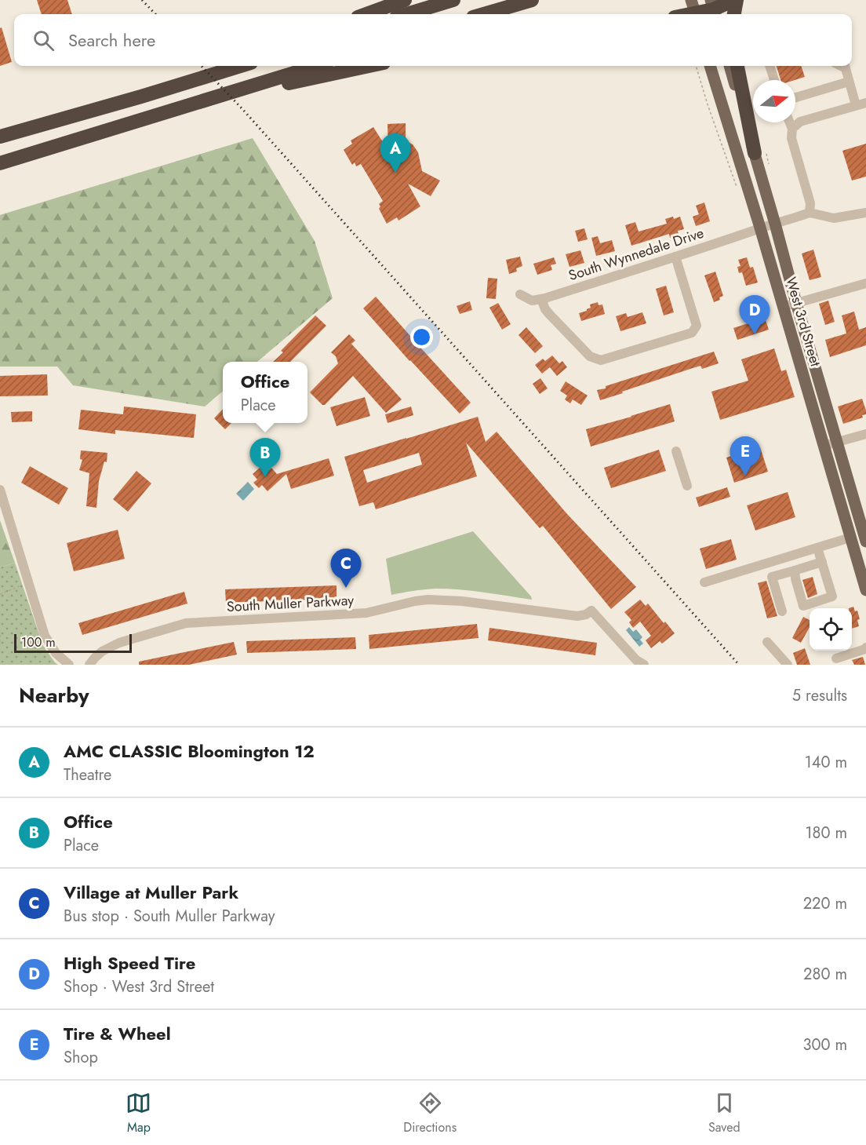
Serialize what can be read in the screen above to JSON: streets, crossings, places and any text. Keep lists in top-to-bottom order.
{
  "streets": {
    "main road": ["West 3rd Street"],
    "street": ["South Wynnedale Drive", "South Muller Parkway"]
  },
  "crossings": [
    ["South Wynnedale Drive", "West 3rd Street"]
  ],
  "scale_bar": "100 m",
  "north": "right",
  "page": {
    "search": "Search here",
    "pins": [
      "A",
      "D",
      "E",
      "B",
      "C"
    ],
    "popup": ["Office", "Place"],
    "scale": "100 m",
    "heading": ["Nearby", "5 results"],
    "list": [
      {
        "mark": "A",
        "name": "AMC CLASSIC Bloomington 12",
        "note": "Theatre",
        "value": "140 m"
      },
      {
        "mark": "B",
        "name": "Office",
        "note": "Place",
        "value": "180 m"
      },
      {
        "mark": "C",
        "name": "Village at Muller Park",
        "note": "Bus stop · South Muller Parkway",
        "value": "220 m"
      },
      {
        "mark": "D",
        "name": "High Speed Tire",
        "note": "Shop · West 3rd Street",
        "value": "280 m"
      },
      {
        "mark": "E",
        "name": "Tire & Wheel",
        "note": "Shop",
        "value": "300 m"
      }
    ],
    "nav": ["Map", "Directions", "Saved"]
  }
}
